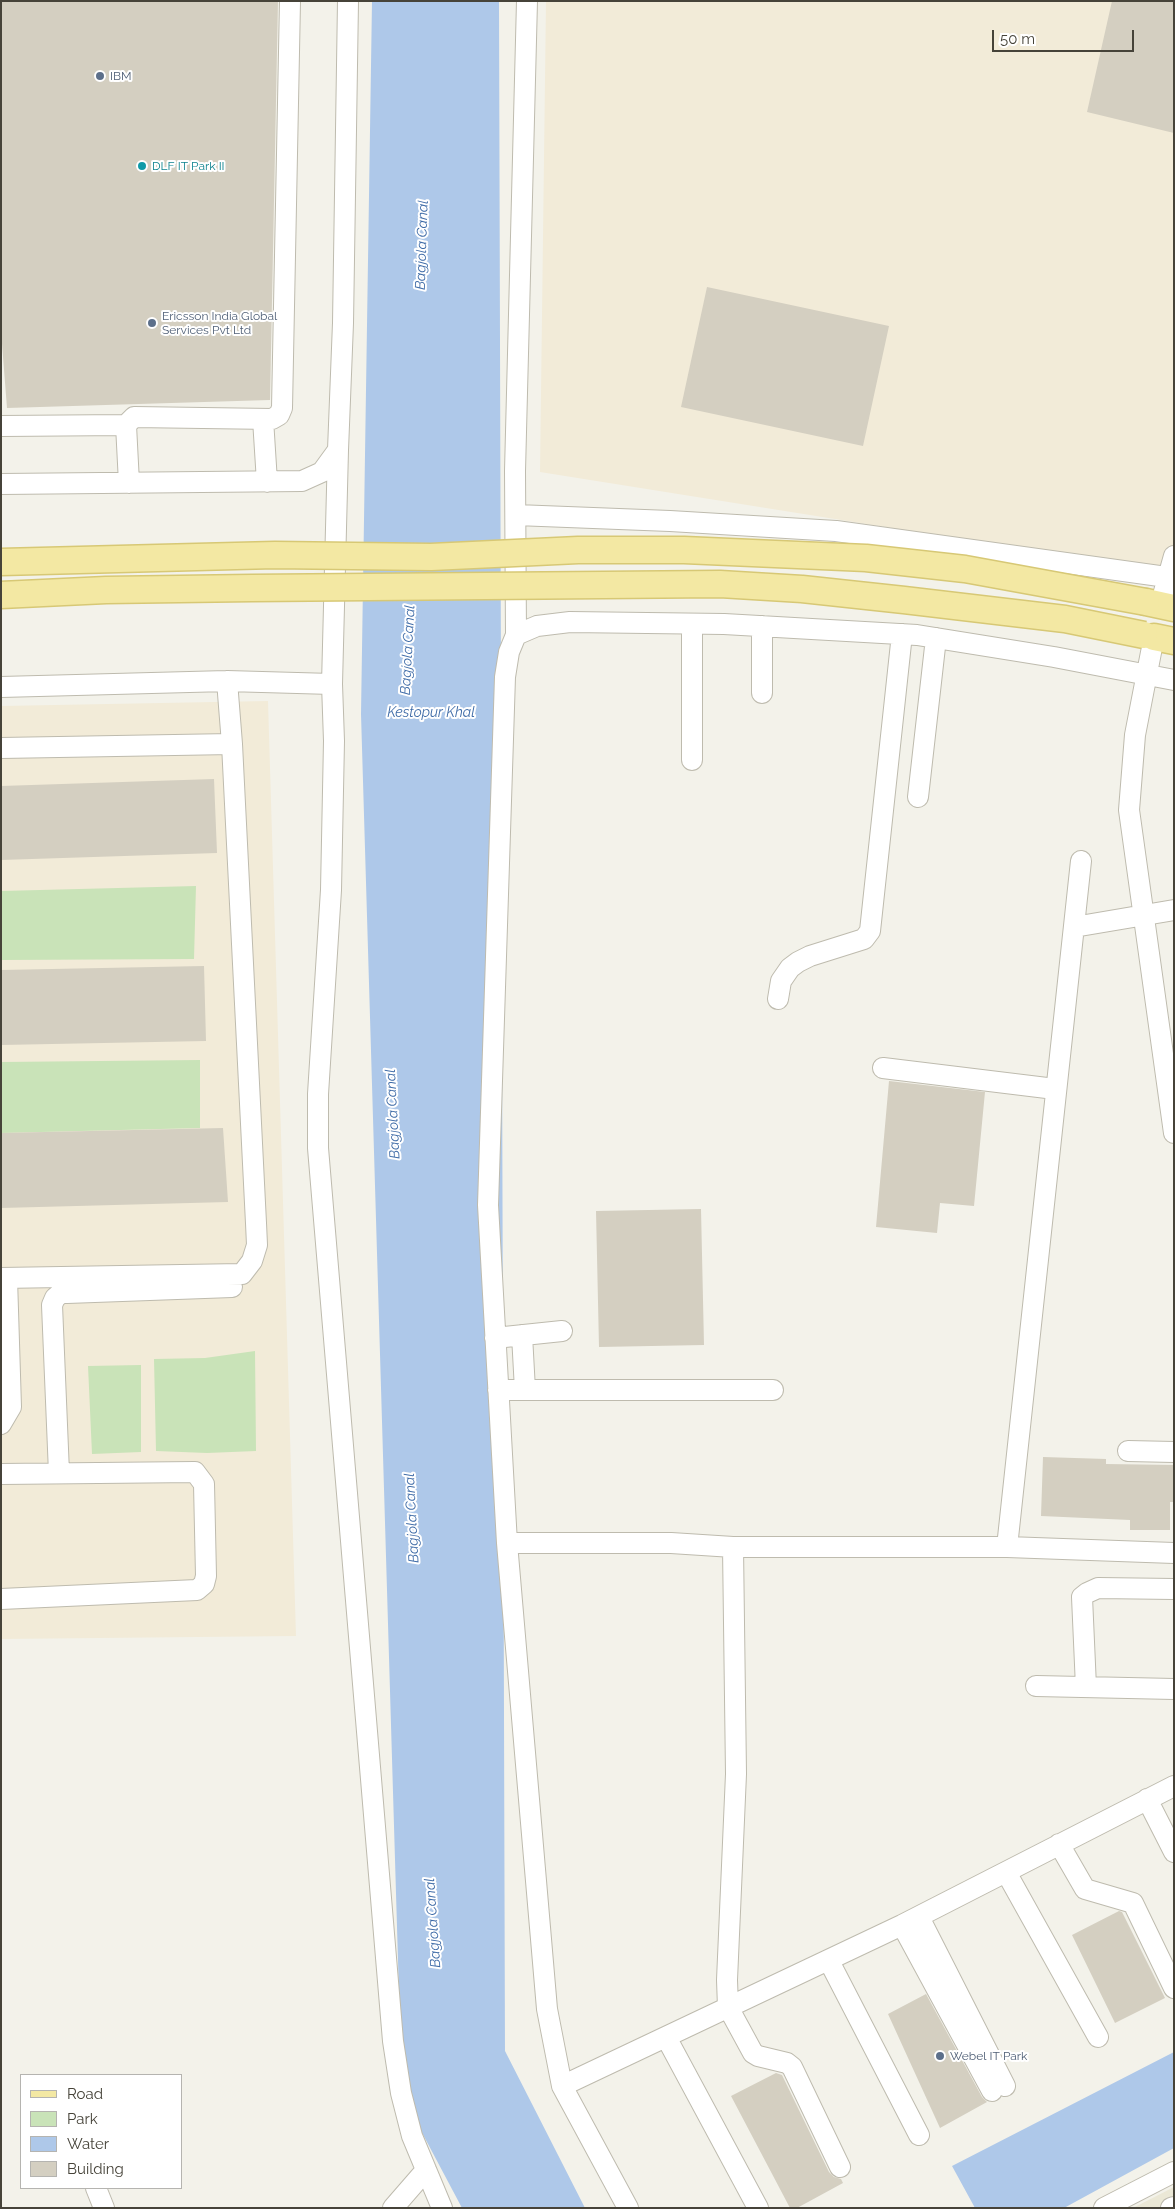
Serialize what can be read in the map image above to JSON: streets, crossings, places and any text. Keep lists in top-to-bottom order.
{
  "water": ["Bagjola Canal", "Kestopur Khal"],
  "places": [
    "IBM",
    "DLF IT Park II",
    "Ericsson India Global Services Pvt Ltd",
    "Webel IT Park"
  ],
  "legend": [
    "Road",
    "Park",
    "Water",
    "Building"
  ],
  "scale_bar": "50 m"
}
